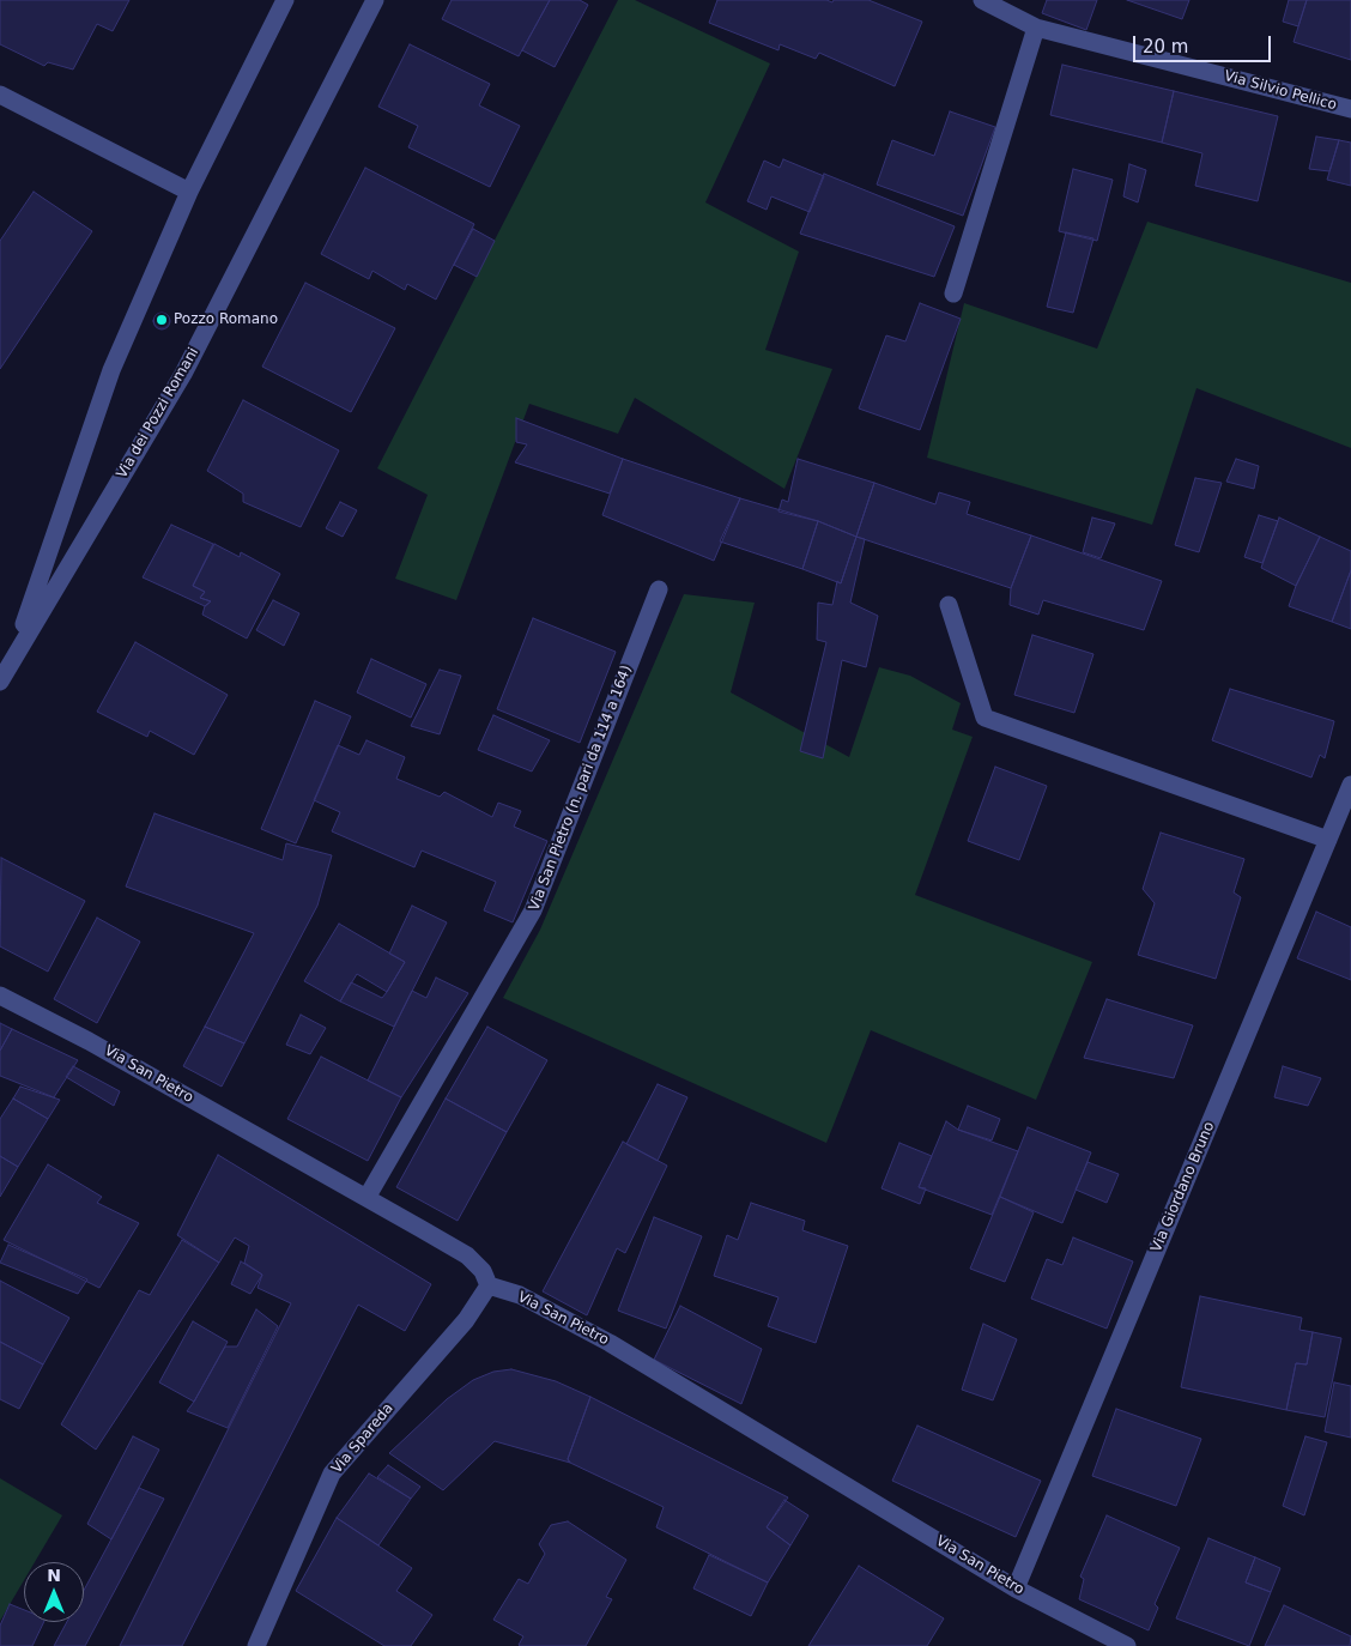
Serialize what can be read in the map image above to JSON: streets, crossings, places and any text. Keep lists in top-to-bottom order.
{
  "streets": {
    "street": [
      "Via Silvio Pellico",
      "Via dei Pozzi Romani",
      "Via San Pietro (n. pari da 114 a 164)",
      "Via San Pietro",
      "Via Giordano Bruno",
      "Via Spareda"
    ]
  },
  "crossings": [
    ["Via San Pietro (n. pari da 114 a 164)", "Via San Pietro"],
    ["Via San Pietro", "Via Giordano Bruno"],
    ["Via San Pietro", "Via Spareda"]
  ],
  "places": ["Pozzo Romano"],
  "scale_bar": "20 m",
  "north": "top"
}
